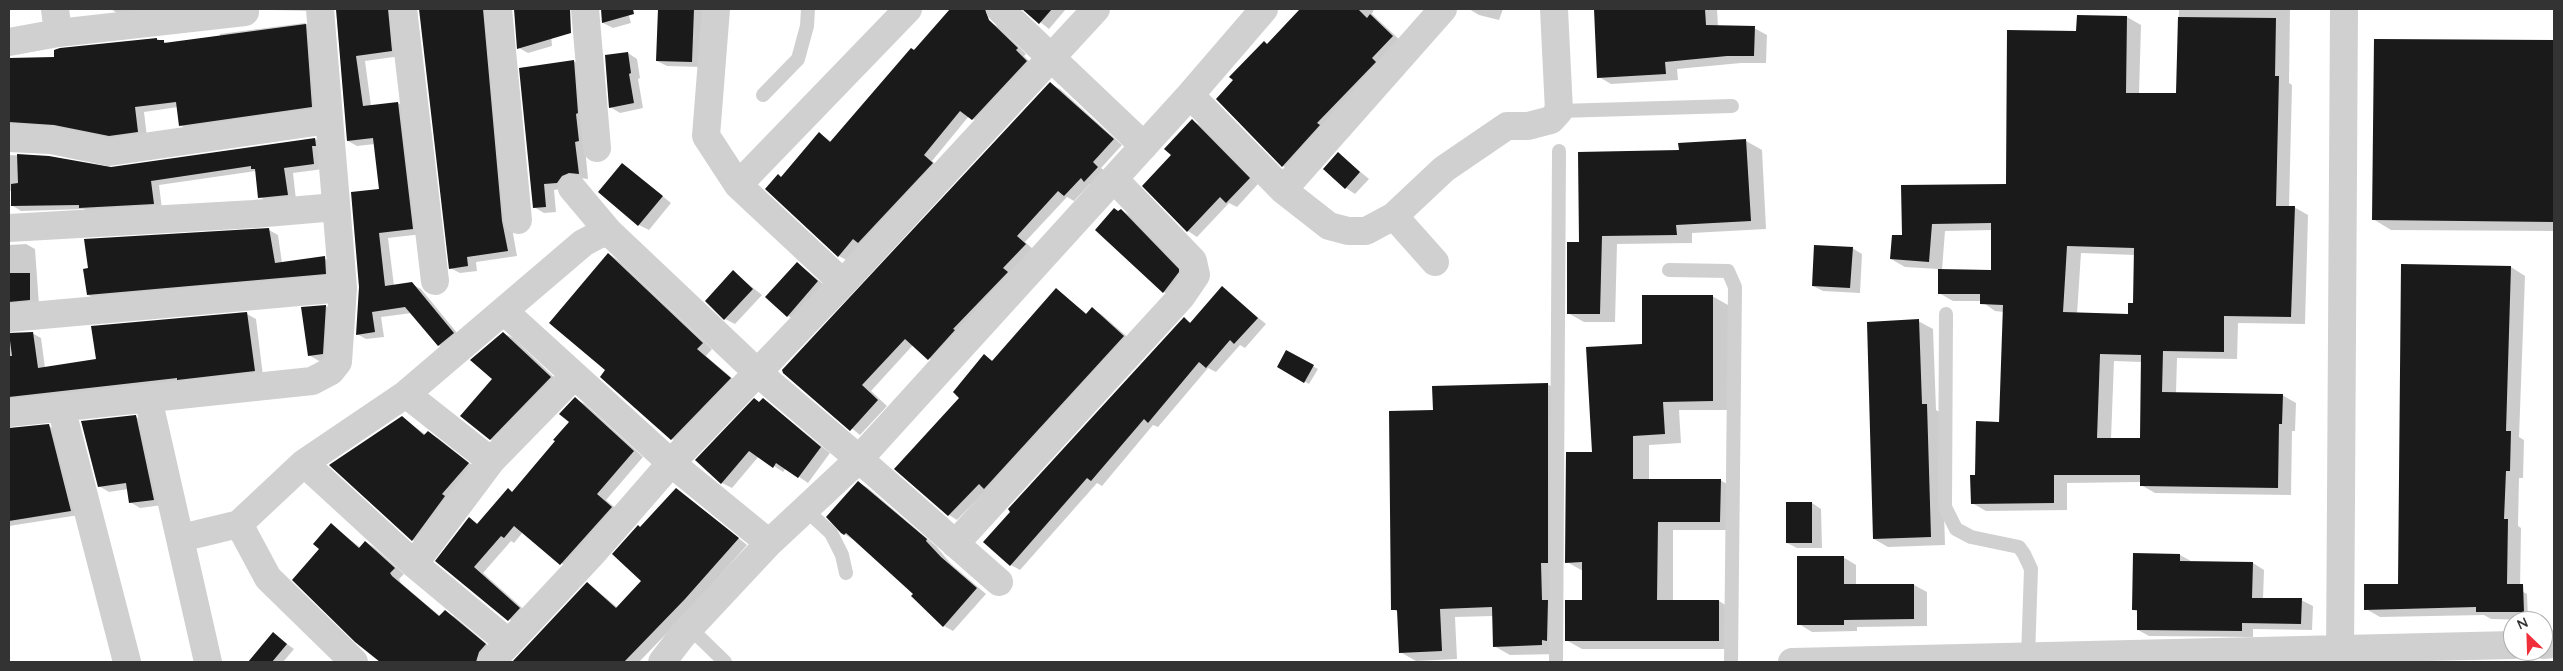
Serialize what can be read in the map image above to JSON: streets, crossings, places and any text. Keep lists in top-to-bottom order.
{
  "north": "top left"
}
